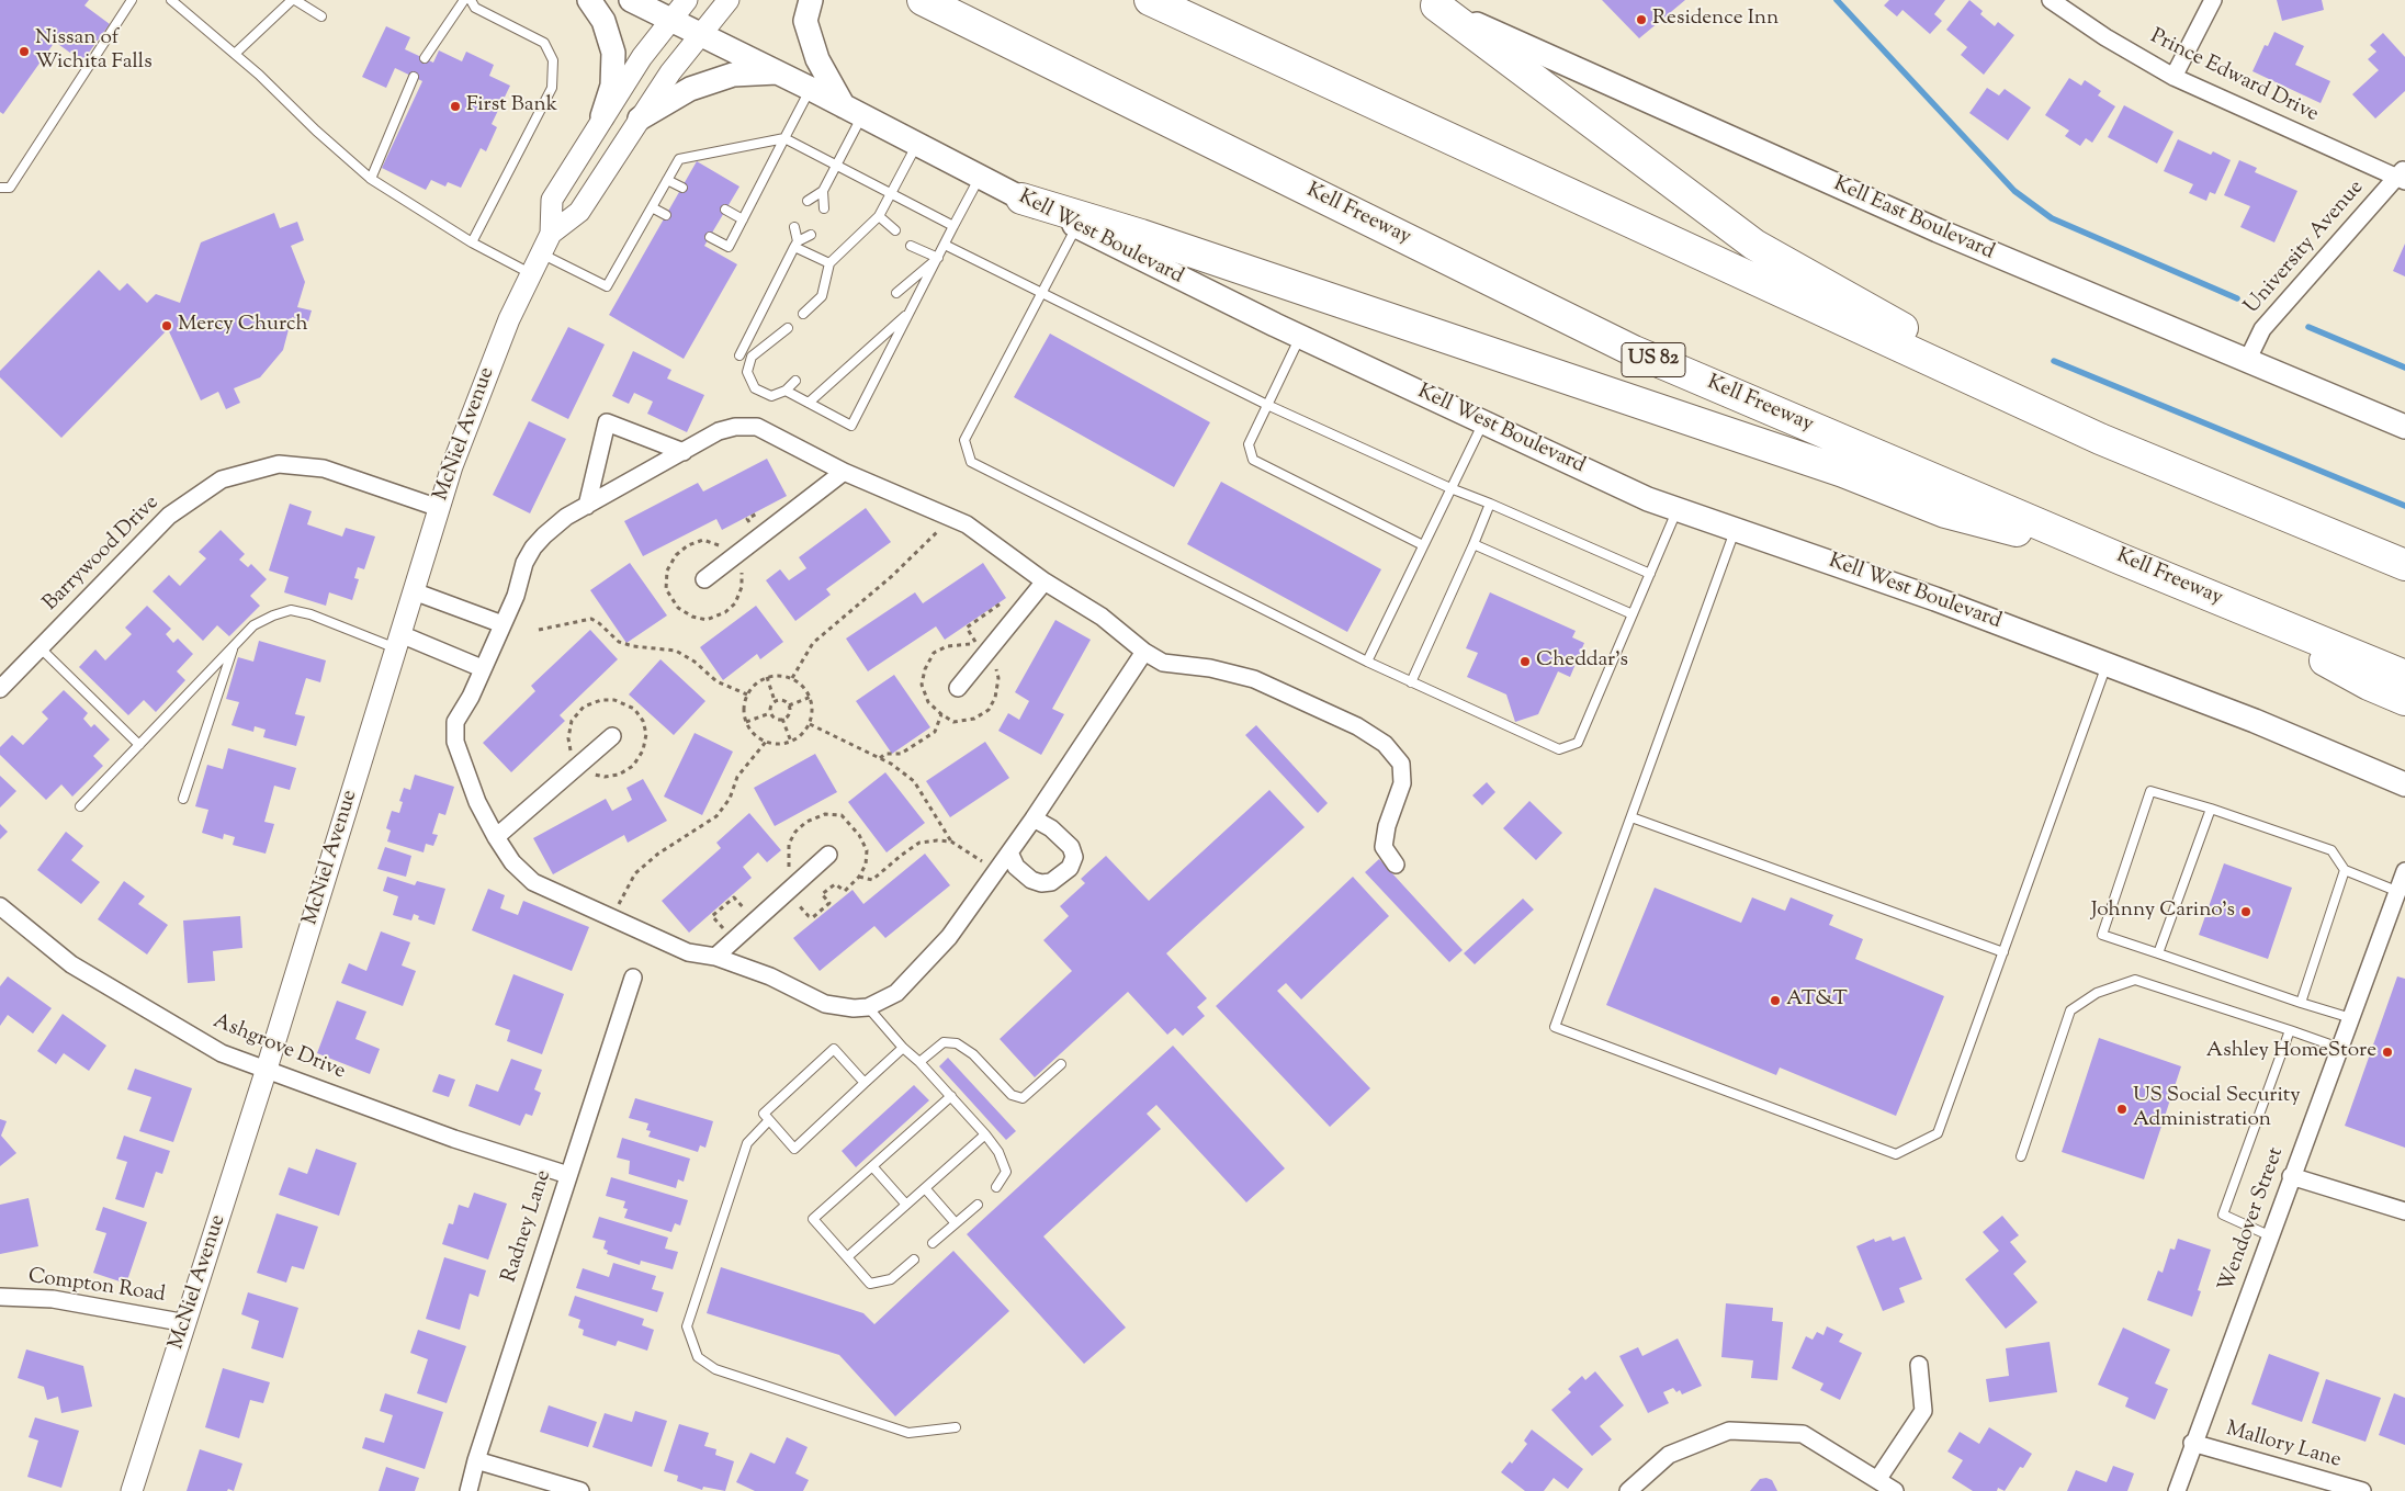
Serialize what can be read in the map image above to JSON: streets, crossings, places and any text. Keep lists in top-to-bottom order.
{
  "streets": {
    "highway": ["Kell Freeway", "US 82"],
    "main road": ["Kell East Boulevard", "Kell West Boulevard"],
    "street": [
      "Prince Edward Drive",
      "University Avenue",
      "McNiel Avenue",
      "Barrywood Drive",
      "Ashgrove Drive",
      "Wendover Street",
      "Radney Lane",
      "Compton Road",
      "Mallory Lane"
    ]
  },
  "crossings": [
    ["Prince Edward Drive", "University Avenue"],
    ["Kell East Boulevard", "University Avenue"],
    ["Kell West Boulevard", "McNiel Avenue"],
    ["McNiel Avenue", "Barrywood Drive"],
    ["McNiel Avenue", "Ashgrove Drive"],
    ["McNiel Avenue", "Compton Road"],
    ["Ashgrove Drive", "Radney Lane"],
    ["Wendover Street", "Mallory Lane"]
  ],
  "places": [
    "Residence Inn",
    "Nissan of Wichita Falls",
    "First Bank",
    "Mercy Church",
    "Cheddar's",
    "Johnny Carino's",
    "AT&T",
    "Ashley HomeStore",
    "US Social Security Administration"
  ]
}
